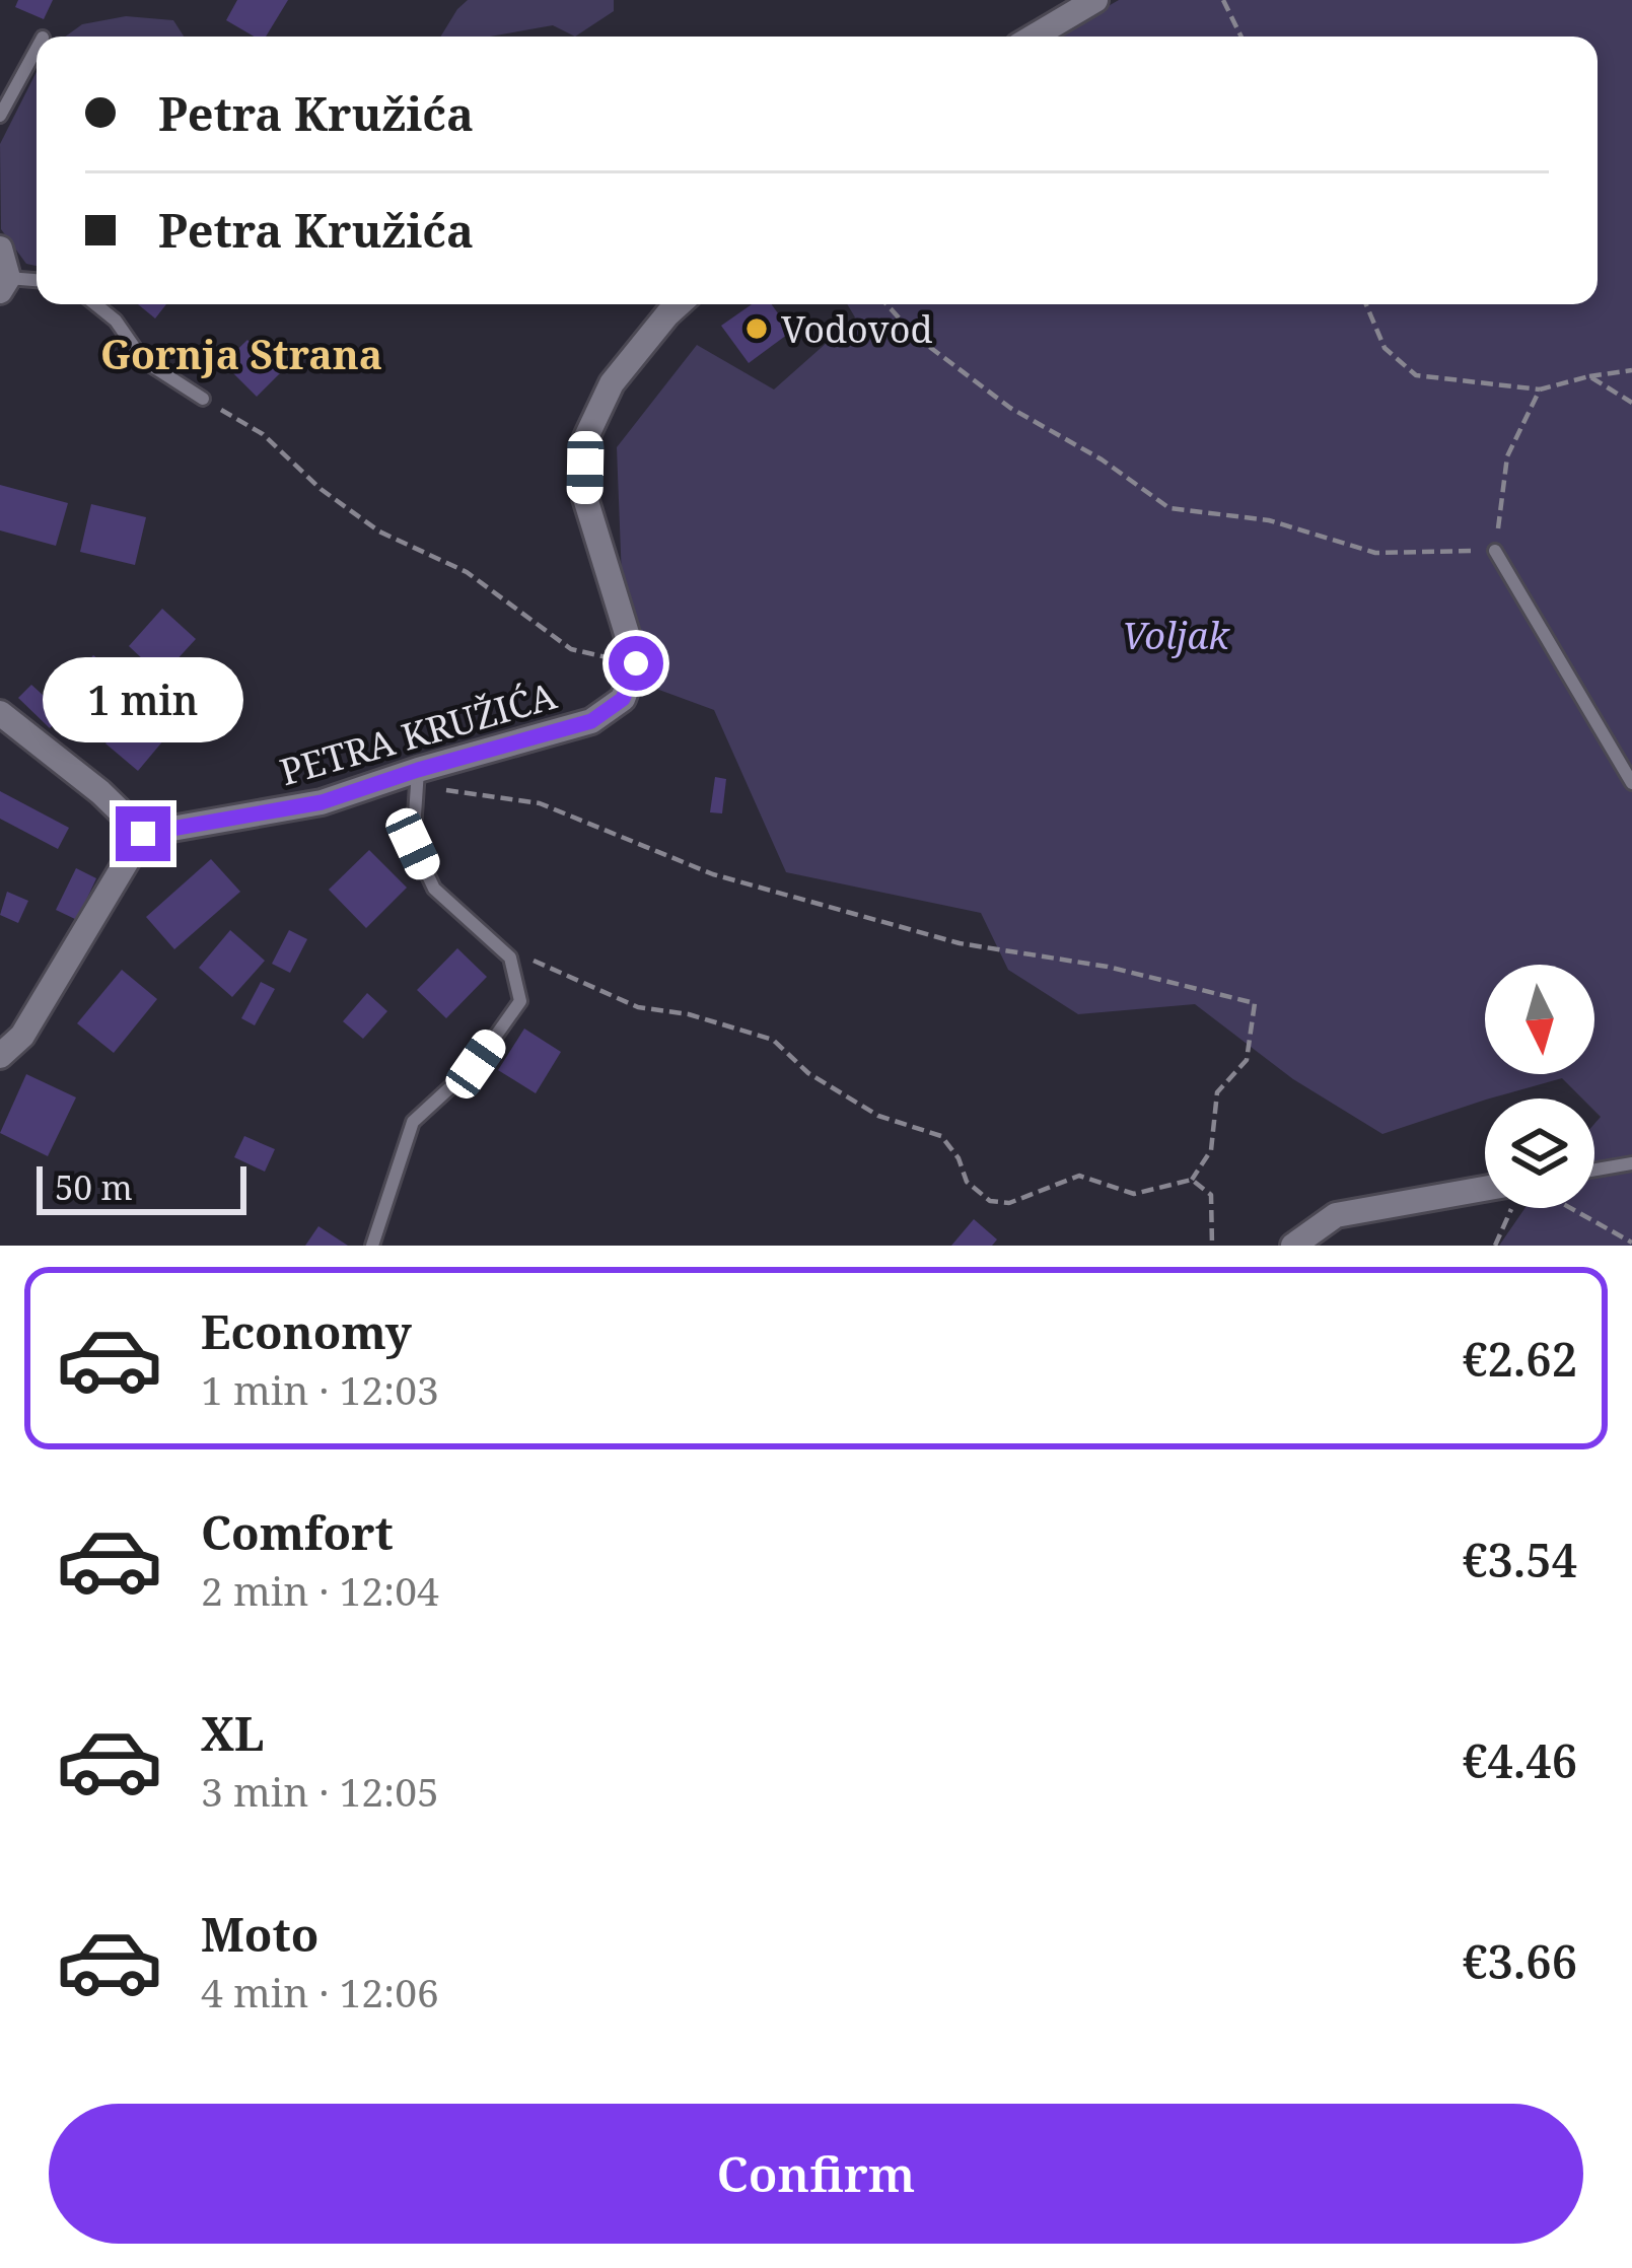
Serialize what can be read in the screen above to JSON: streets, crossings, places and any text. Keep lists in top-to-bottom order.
{
  "streets": {
    "street": ["PETRA KRUŽIĆA"]
  },
  "districts": ["Gornja Strana"],
  "parks": ["Voljak"],
  "places": ["Vodovod"],
  "scale_bar": "50 m",
  "north": "bottom",
  "page": {
    "banner": ["Petra Kružića", "Petra Kružića"],
    "bubble": "1 min",
    "scale": "50 m",
    "list": [
      {
        "name": "Economy",
        "note": "1 min · 12:03",
        "value": "€2.62"
      },
      {
        "name": "Comfort",
        "note": "2 min · 12:04",
        "value": "€3.54"
      },
      {
        "name": "XL",
        "note": "3 min · 12:05",
        "value": "€4.46"
      },
      {
        "name": "Moto",
        "note": "4 min · 12:06",
        "value": "€3.66"
      }
    ],
    "buttons": "Confirm"
  }
}
